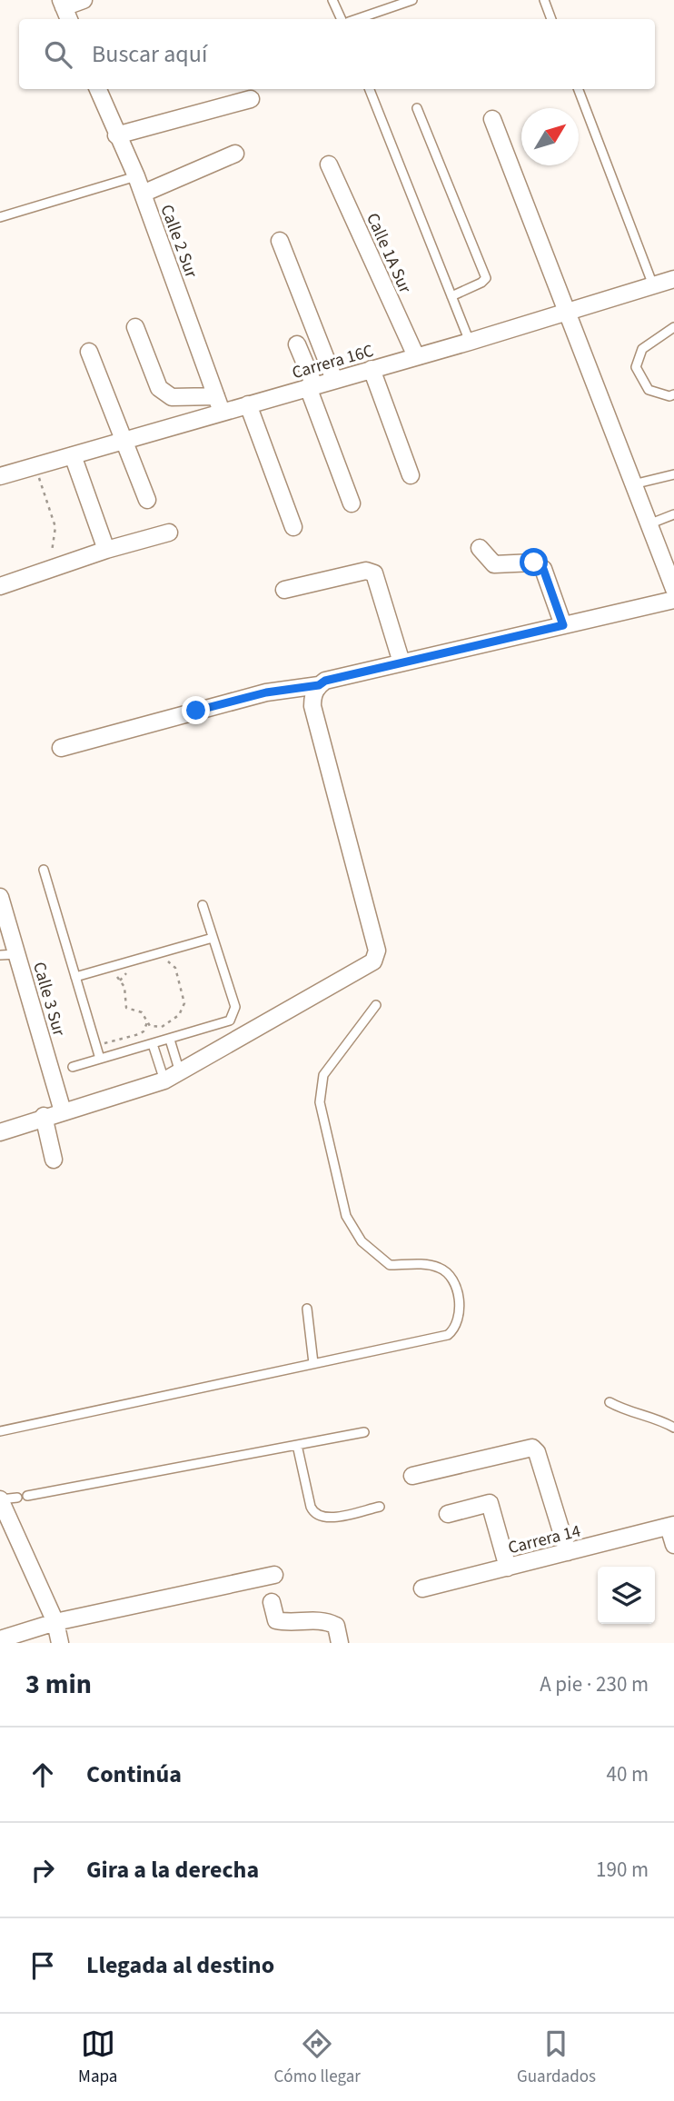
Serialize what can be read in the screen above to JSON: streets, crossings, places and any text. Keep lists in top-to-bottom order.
{
  "streets": {
    "street": [
      "Calle 2 Sur",
      "Calle 1A Sur",
      "Carrera 16C",
      "Calle 3 Sur",
      "Carrera 14"
    ]
  },
  "crossings": [
    ["Calle 2 Sur", "Carrera 16C"],
    ["Calle 1A Sur", "Carrera 16C"]
  ],
  "north": "top right",
  "page": {
    "search": "Buscar aquí",
    "heading": ["3 min", "A pie · 230 m"],
    "list": [
      ["Continúa", "40 m"],
      ["Gira a la derecha", "190 m"],
      "Llegada al destino"
    ],
    "nav": ["Mapa", "Cómo llegar", "Guardados"]
  }
}
